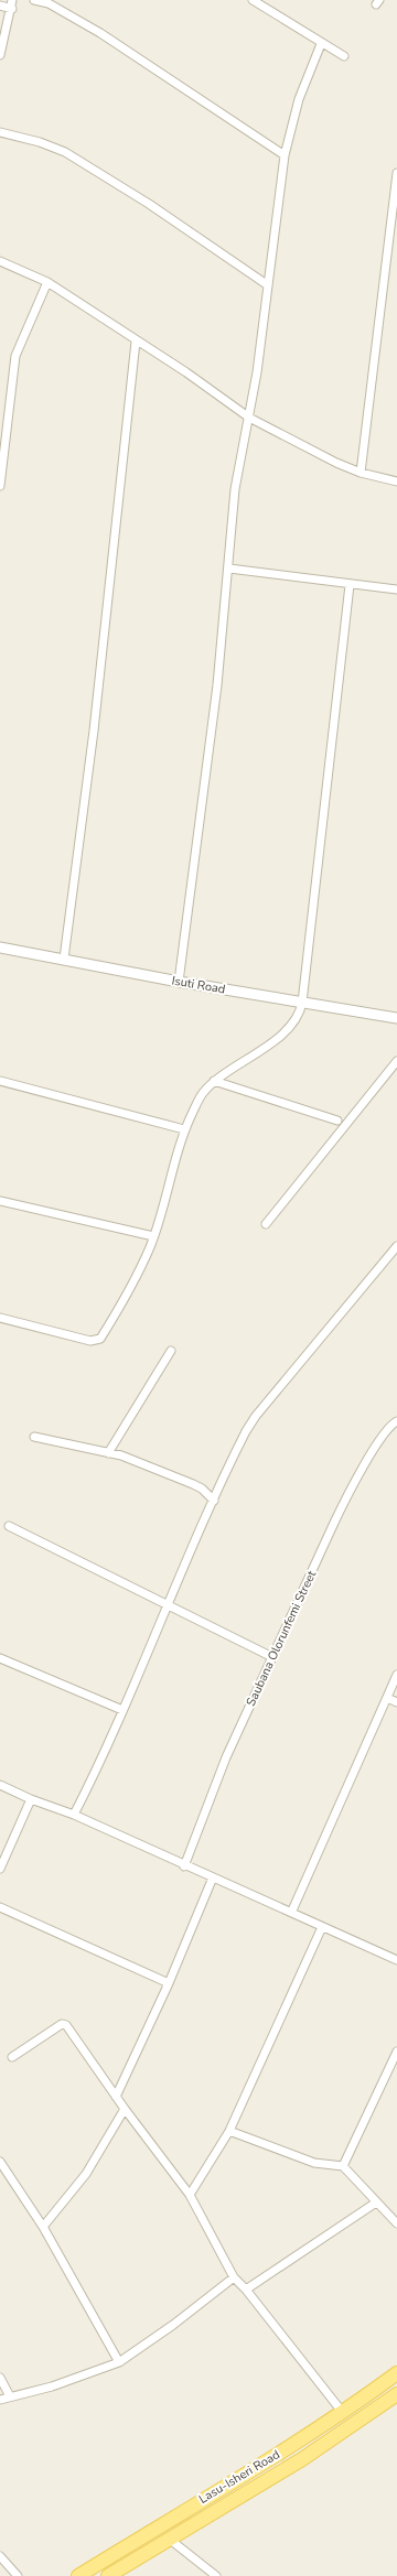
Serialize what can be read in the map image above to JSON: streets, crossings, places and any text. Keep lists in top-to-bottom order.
{
  "streets": {
    "main road": ["Lasu-Isheri Road"],
    "street": ["Isuti Road", "Saubana Olorunfemi Street"]
  }
}
